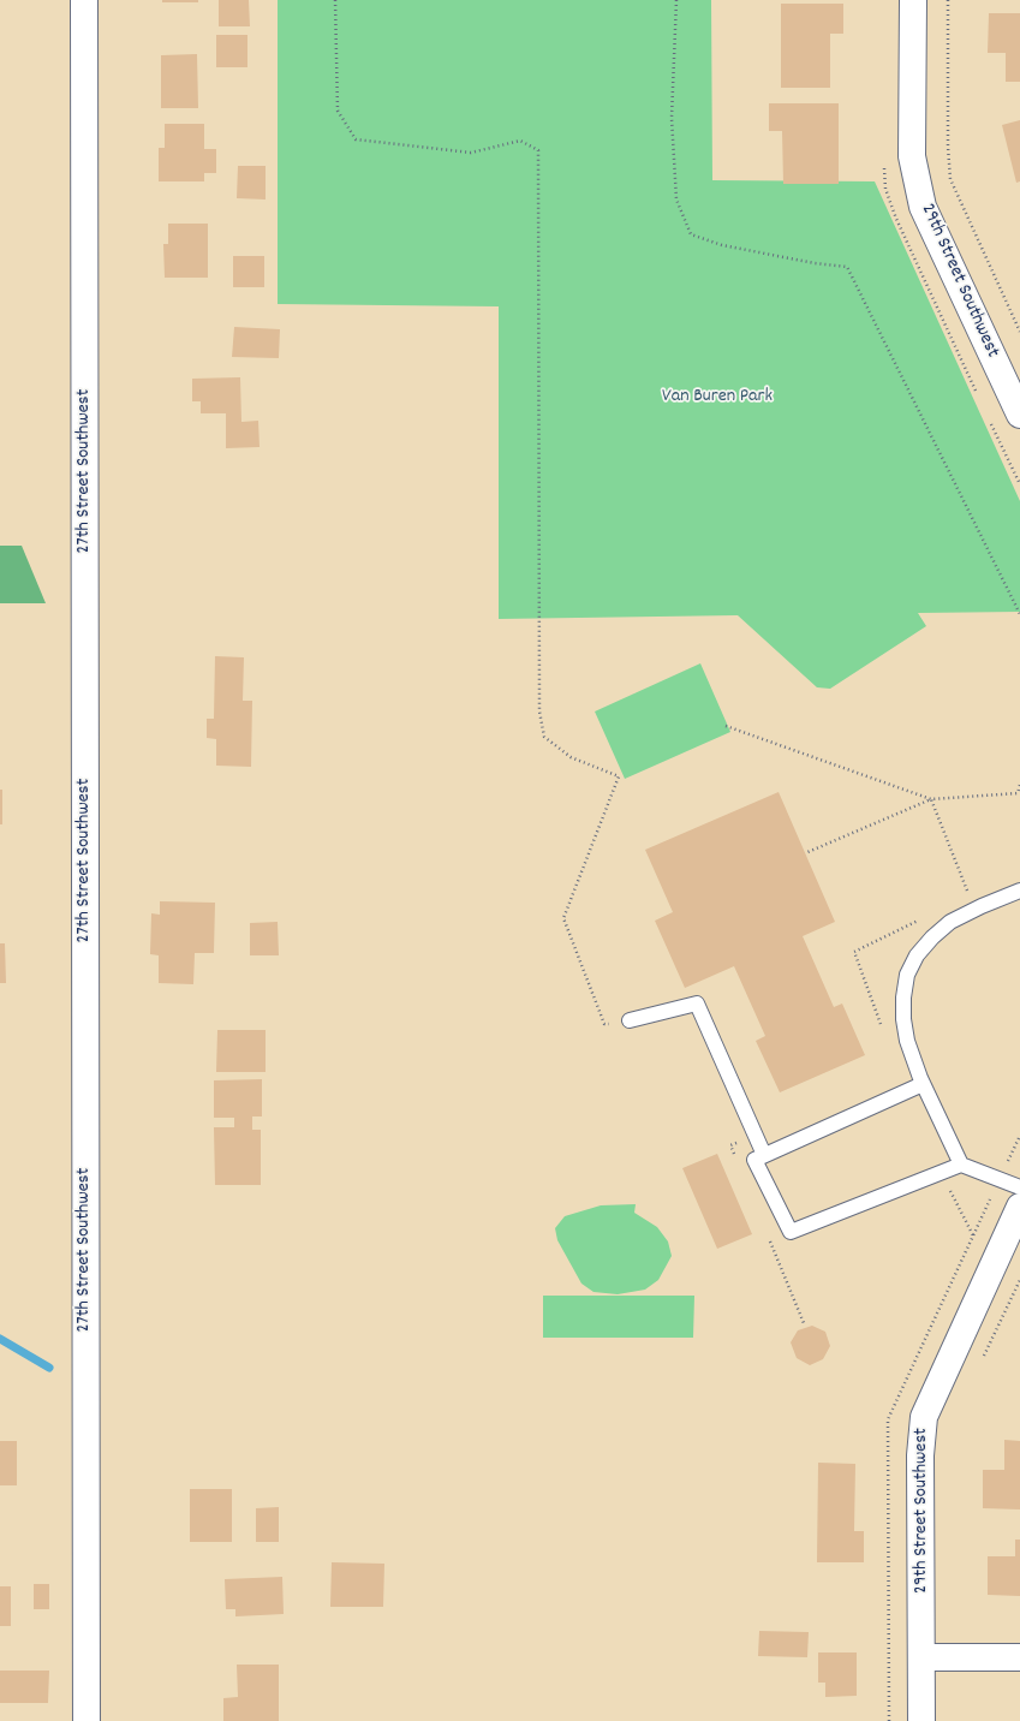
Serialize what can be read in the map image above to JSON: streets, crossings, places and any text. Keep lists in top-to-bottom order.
{
  "streets": {
    "street": ["29th Street Southwest", "27th Street Southwest"]
  },
  "parks": ["Van Buren Park"]
}
